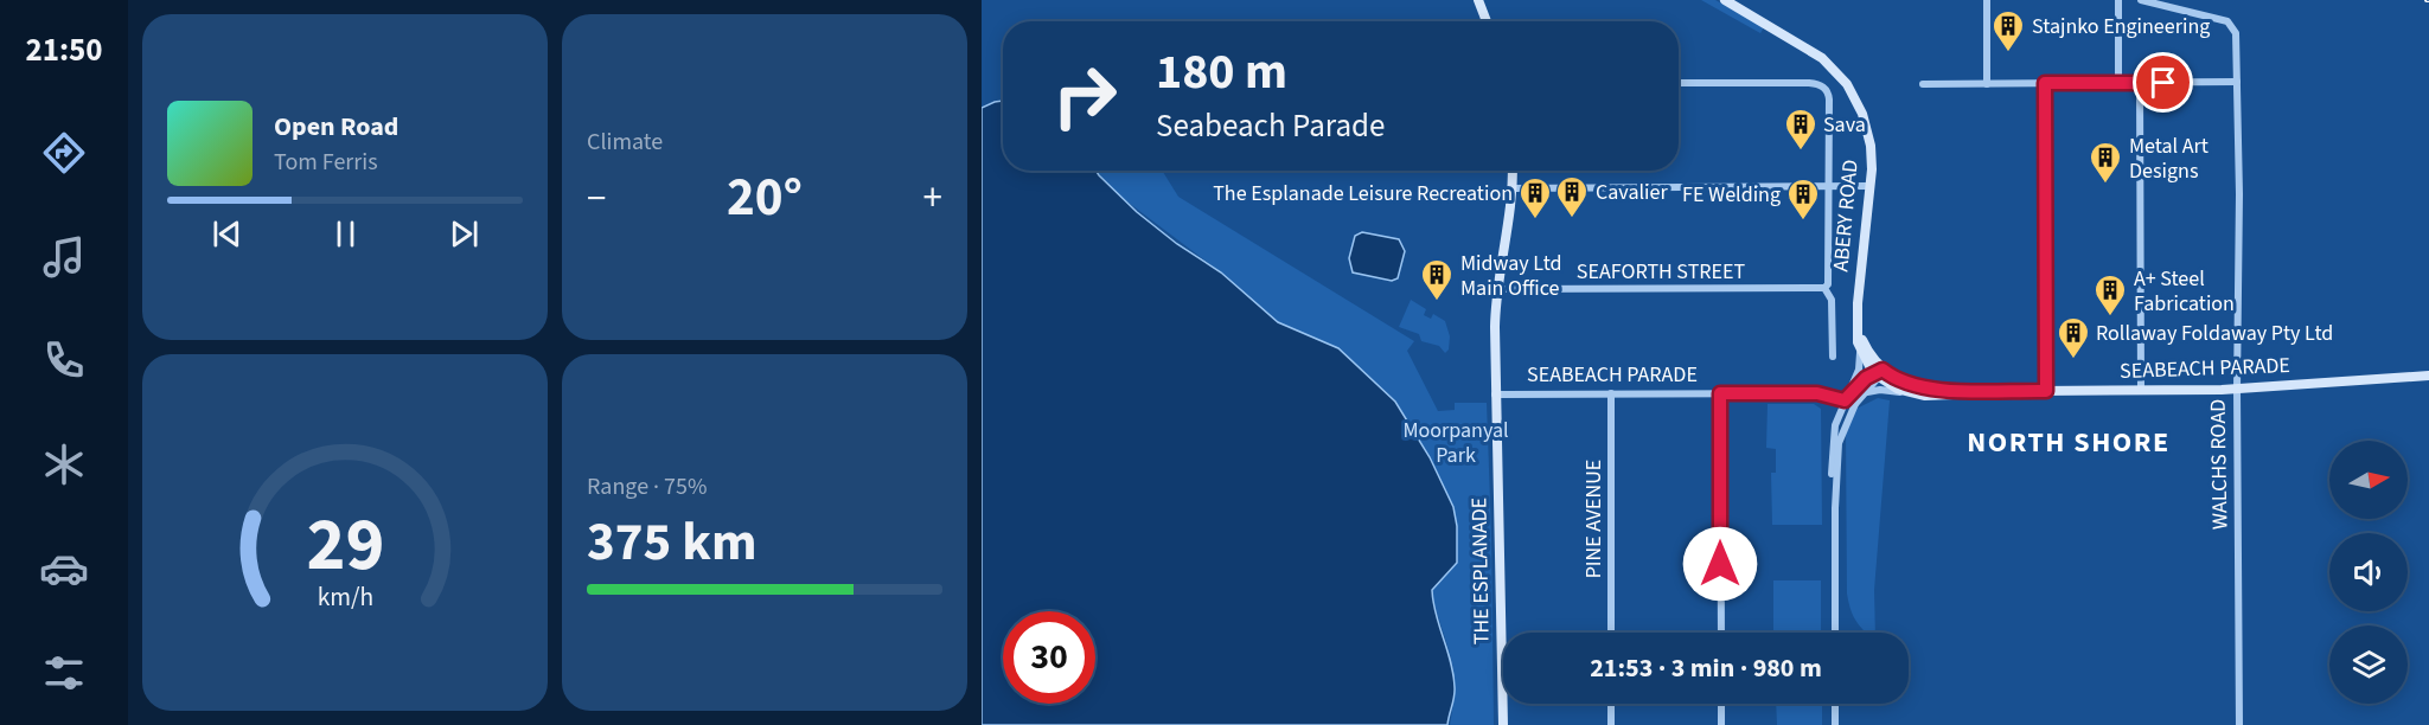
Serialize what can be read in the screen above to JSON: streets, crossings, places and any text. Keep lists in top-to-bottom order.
{
  "streets": {
    "main road": ["ABERY ROAD", "SEABEACH PARADE", "THE ESPLANADE"],
    "street": ["SEAFORTH STREET", "WALCHS ROAD", "PINE AVENUE"]
  },
  "crossings": [
    ["ABERY ROAD", "SEABEACH PARADE"],
    ["SEAFORTH STREET", "THE ESPLANADE"],
    ["SEABEACH PARADE", "WALCHS ROAD"],
    ["SEABEACH PARADE", "PINE AVENUE"],
    ["SEABEACH PARADE", "THE ESPLANADE"]
  ],
  "districts": ["NORTH SHORE"],
  "parks": ["Moorpanyal Park"],
  "places": {
    "building": [
      "Stajnko Engineering",
      "Sava",
      "Metal Art Designs",
      "Cavalier",
      "The Esplanade Leisure Recreation",
      "FE Welding",
      "Midway Ltd Main Office",
      "A+ Steel Fabrication",
      "Rollaway Foldaway Pty Ltd"
    ]
  },
  "north": "right",
  "page": {
    "tabs": "21:50",
    "tile": [
      "Climate",
      ["Range · 75%", "375 km"]
    ],
    "turn": ["180 m", "Seabeach Parade"],
    "song": ["Open Road", "Tom Ferris"],
    "heat": ["−", "20°", "+"],
    "limit": "30",
    "trip": "21:53 · 3 min · 980 m",
    "gauge": ["29", "km/h"]
  }
}
